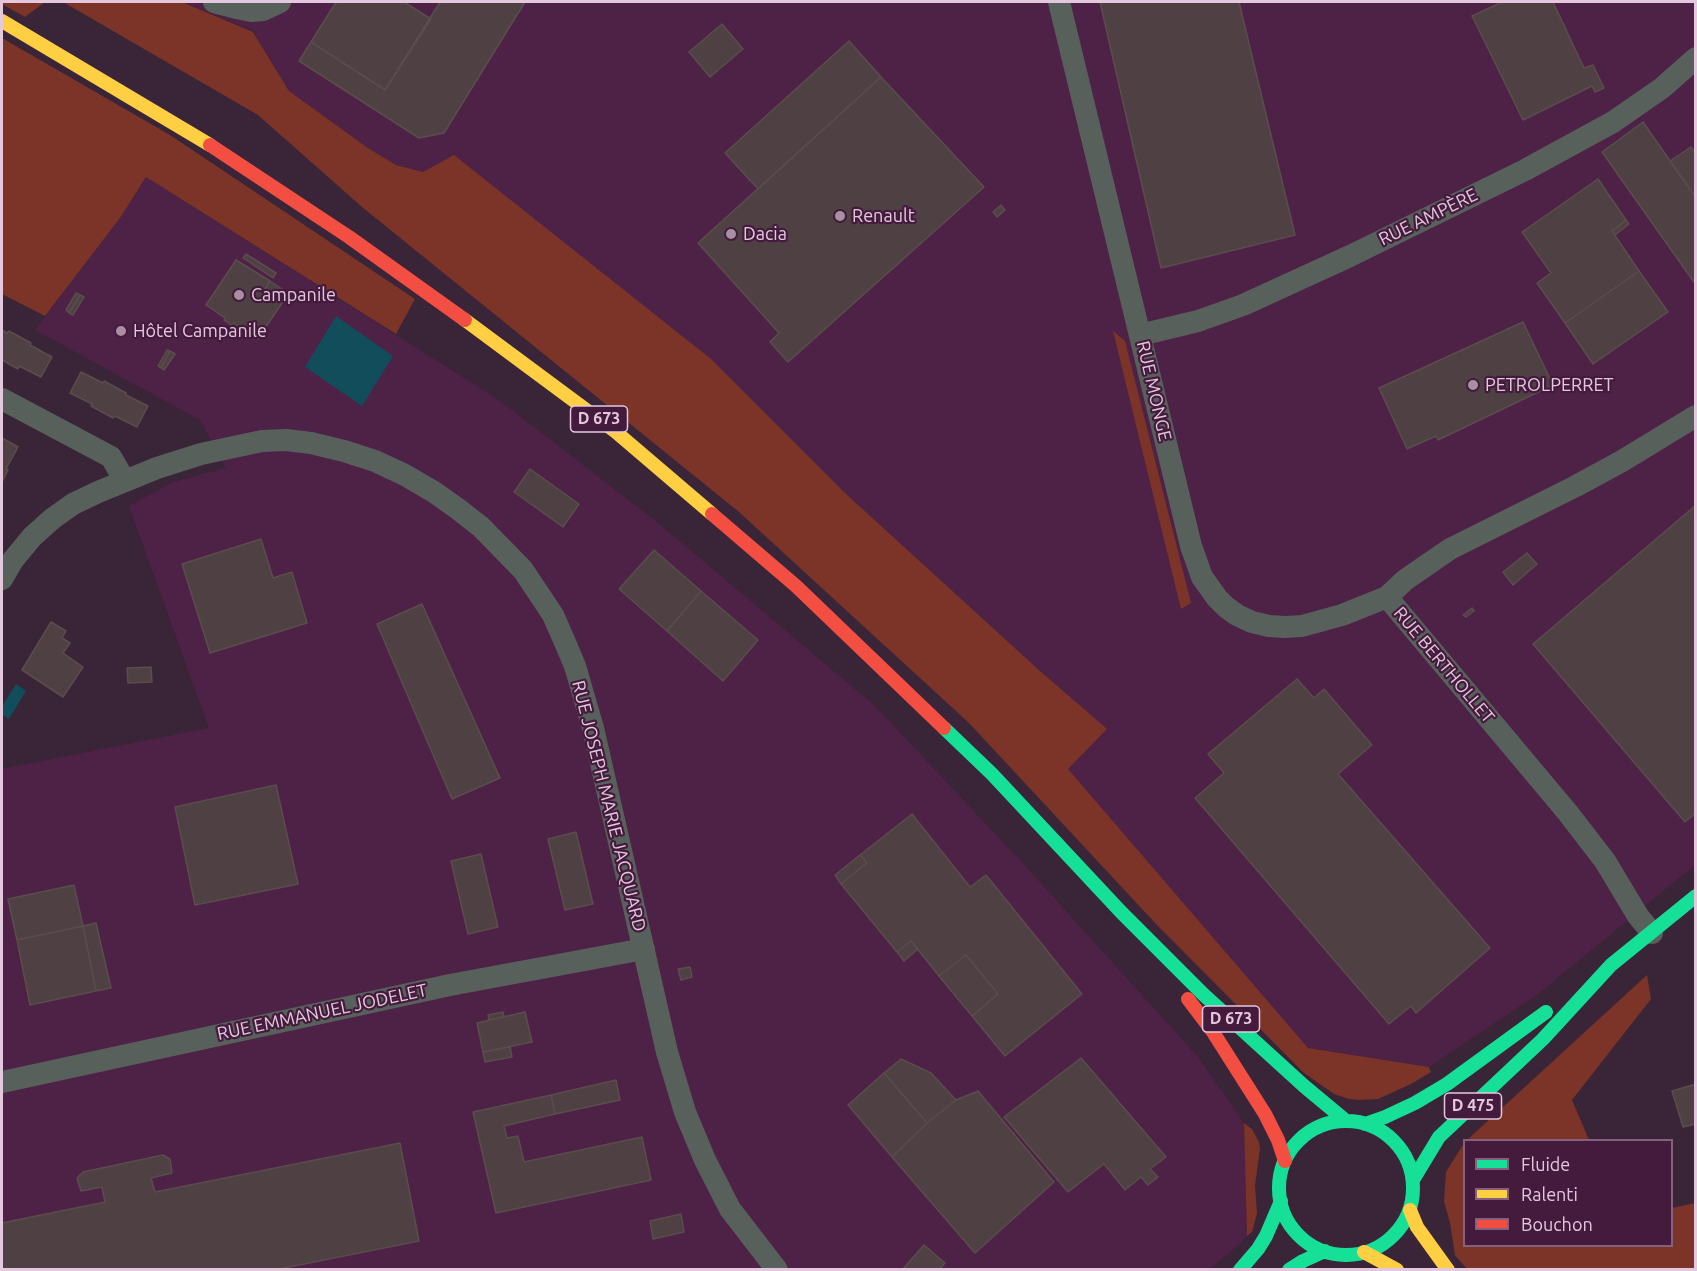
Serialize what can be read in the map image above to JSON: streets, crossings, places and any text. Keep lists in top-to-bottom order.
{
  "streets": {
    "main road": ["D 673", "D 475"],
    "street": [
      "RUE AMPÈRE",
      "RUE MONGE",
      "RUE BERTHOLLET",
      "RUE JOSEPH MARIE JACQUARD",
      "RUE EMMANUEL JODELET"
    ]
  },
  "crossings": [
    ["RUE AMPÈRE", "RUE MONGE"],
    ["RUE MONGE", "RUE BERTHOLLET"],
    ["D 673", "D 475"],
    ["RUE BERTHOLLET", "D 475"],
    ["RUE JOSEPH MARIE JACQUARD", "RUE EMMANUEL JODELET"]
  ],
  "places": [
    "Renault",
    "Dacia",
    "Campanile",
    "Hôtel Campanile",
    "PETROLPERRET"
  ],
  "legend": ["Fluide", "Ralenti", "Bouchon"]
}
